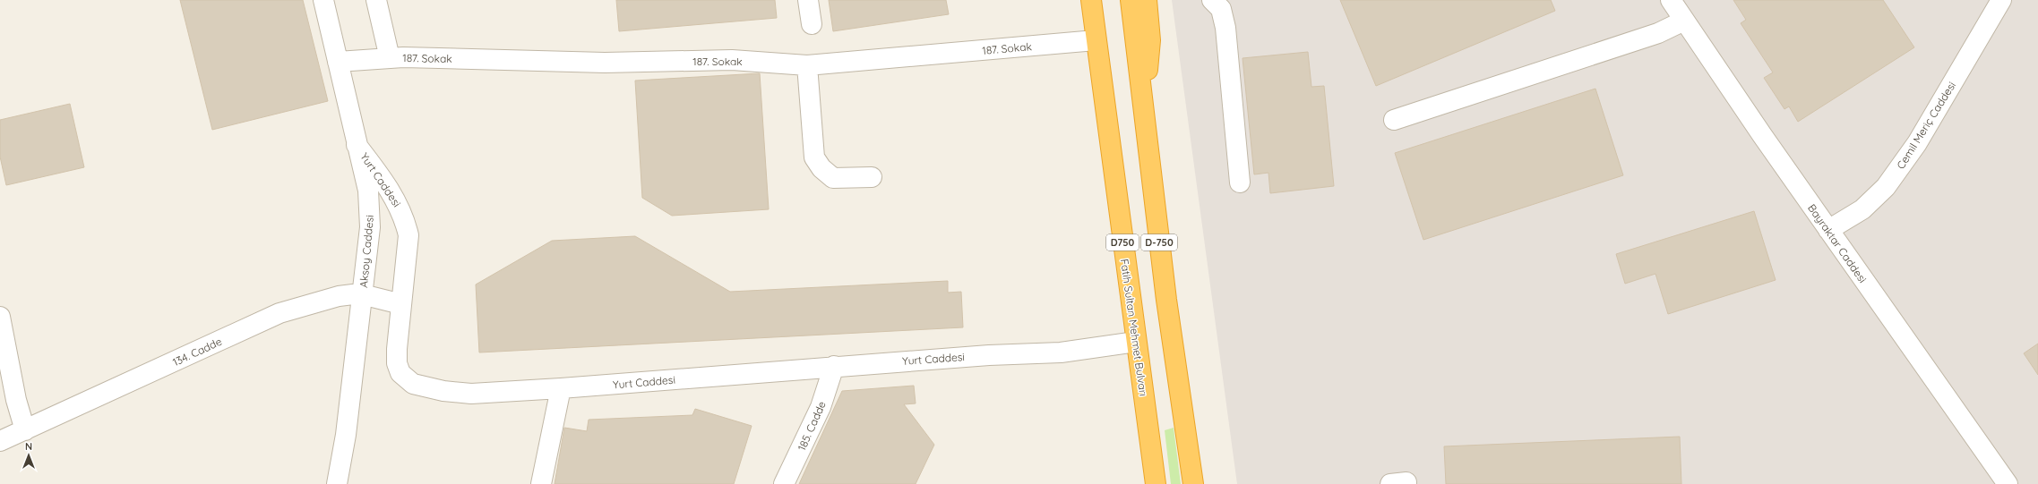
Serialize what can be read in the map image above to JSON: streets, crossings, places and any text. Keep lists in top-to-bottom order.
{
  "streets": {
    "highway": ["D750", "D-750", "Fatih Sultan Mehmet Bulvarı"],
    "street": [
      "187. Sokak",
      "Cemil Meriç Caddesi",
      "Yurt Caddesi",
      "Bayraktar Caddesi",
      "Aksoy Caddesi",
      "134. Cadde",
      "185. Cadde"
    ]
  },
  "crossings": [
    ["187. Sokak", "Aksoy Caddesi"],
    ["187. Sokak", "Fatih Sultan Mehmet Bulvarı"],
    ["Cemil Meriç Caddesi", "Bayraktar Caddesi"],
    ["Yurt Caddesi", "Aksoy Caddesi"],
    ["Yurt Caddesi", "Fatih Sultan Mehmet Bulvarı"],
    ["Yurt Caddesi", "134. Cadde"],
    ["Yurt Caddesi", "185. Cadde"],
    ["Aksoy Caddesi", "134. Cadde"]
  ],
  "north": "top"
}
